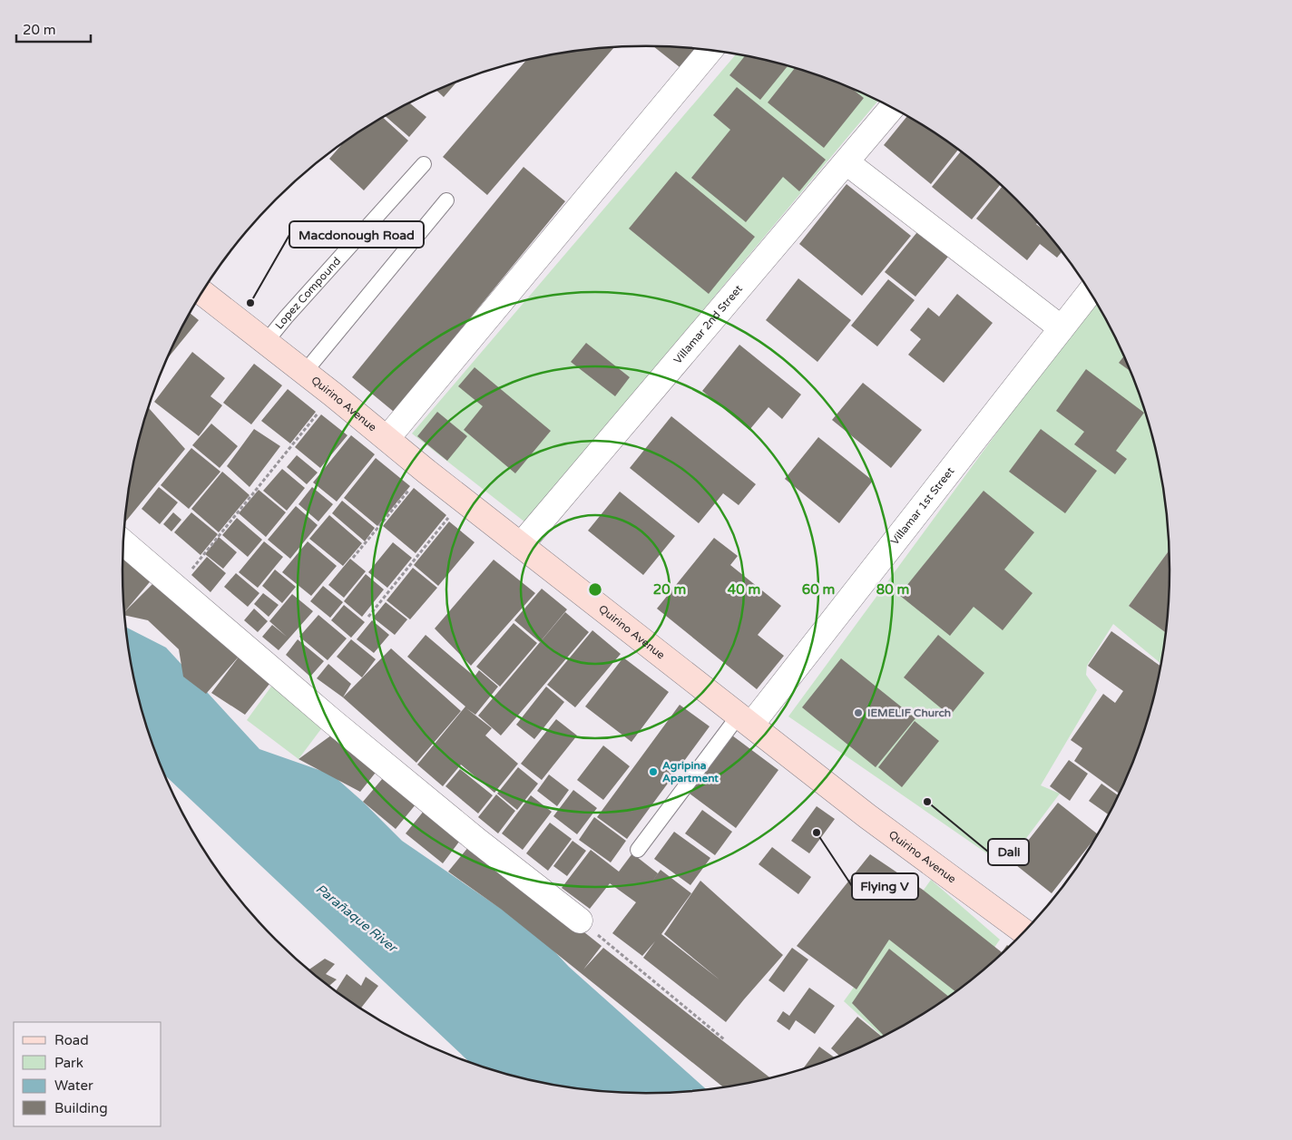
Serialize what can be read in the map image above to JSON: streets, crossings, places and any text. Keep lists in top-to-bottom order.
{
  "streets": {
    "main road": ["Quirino Avenue"],
    "street": ["Villamar 2nd Street", "Villamar 1st Street"],
    "lane": ["Lopez Compound"]
  },
  "crossings": [
    ["Lopez Compound", "Quirino Avenue"],
    ["Villamar 2nd Street", "Quirino Avenue"],
    ["Quirino Avenue", "Villamar 1st Street"]
  ],
  "water": ["Parañaque River"],
  "places": [
    "Macdonough Road",
    "IEMELIF Church",
    "Agripina Apartment",
    "Dali",
    "Flying V"
  ],
  "legend": [
    "Road",
    "Park",
    "Water",
    "Building"
  ],
  "scale_bar": "20 m",
  "rings": [
    "20 m",
    "40 m",
    "60 m",
    "80 m"
  ]
}
